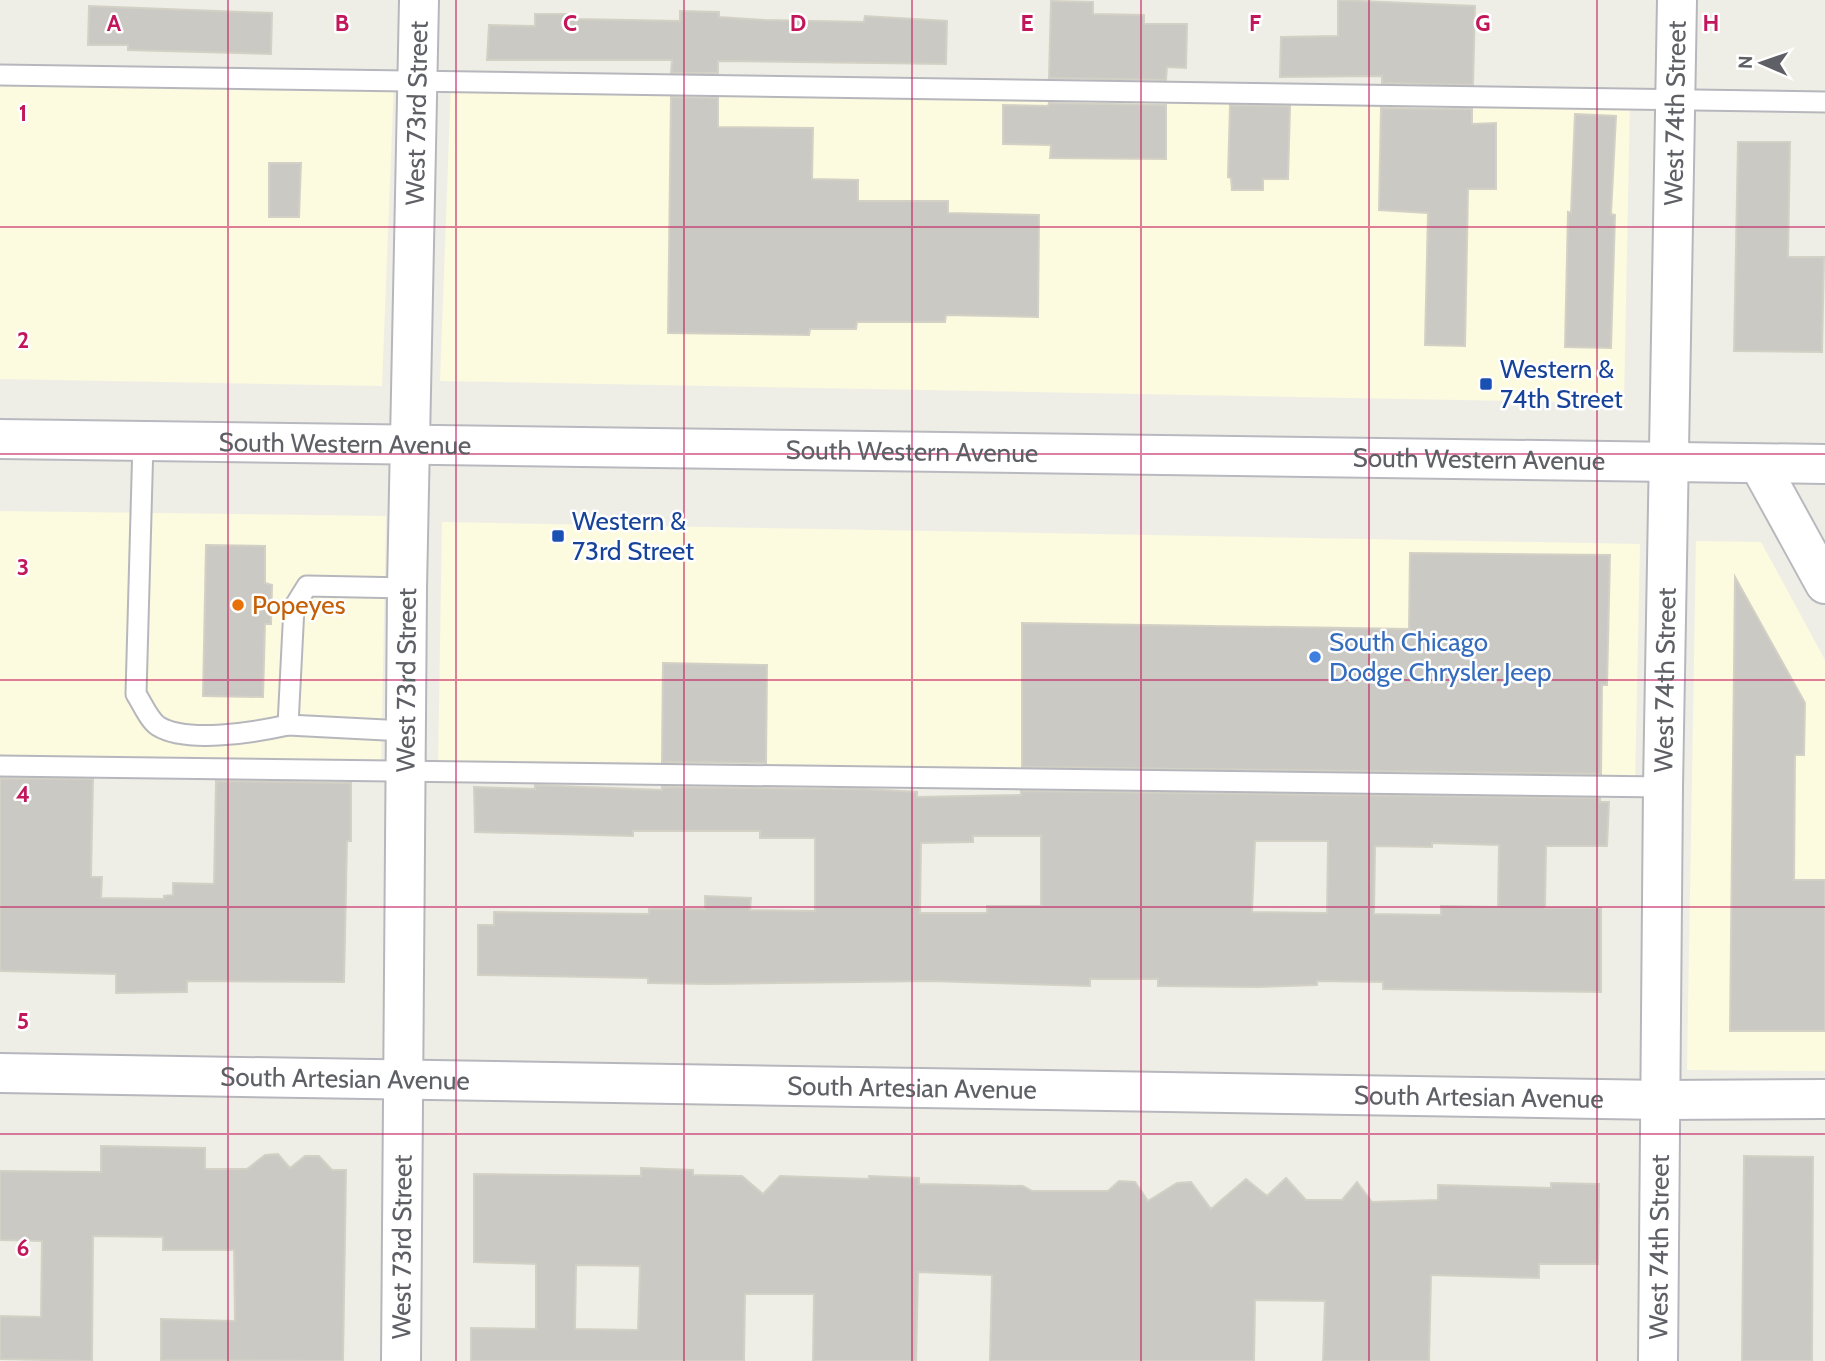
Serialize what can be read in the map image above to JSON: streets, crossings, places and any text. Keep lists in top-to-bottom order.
{
  "streets": {
    "street": [
      "West 73rd Street",
      "West 74th Street",
      "South Western Avenue",
      "South Artesian Avenue"
    ]
  },
  "crossings": [
    ["West 73rd Street", "South Western Avenue"],
    ["West 73rd Street", "South Artesian Avenue"],
    ["West 74th Street", "South Western Avenue"],
    ["West 74th Street", "South Artesian Avenue"]
  ],
  "places": {
    "transit": ["Western & 74th Street", "Western & 73rd Street"],
    "other": ["Popeyes", "South Chicago Dodge Chrysler Jeep"]
  },
  "north": "left",
  "grid": {
    "columns": [
      "A",
      "B",
      "C",
      "D",
      "E",
      "F",
      "G",
      "H"
    ],
    "rows": [
      "1",
      "2",
      "3",
      "4",
      "5",
      "6"
    ]
  }
}
